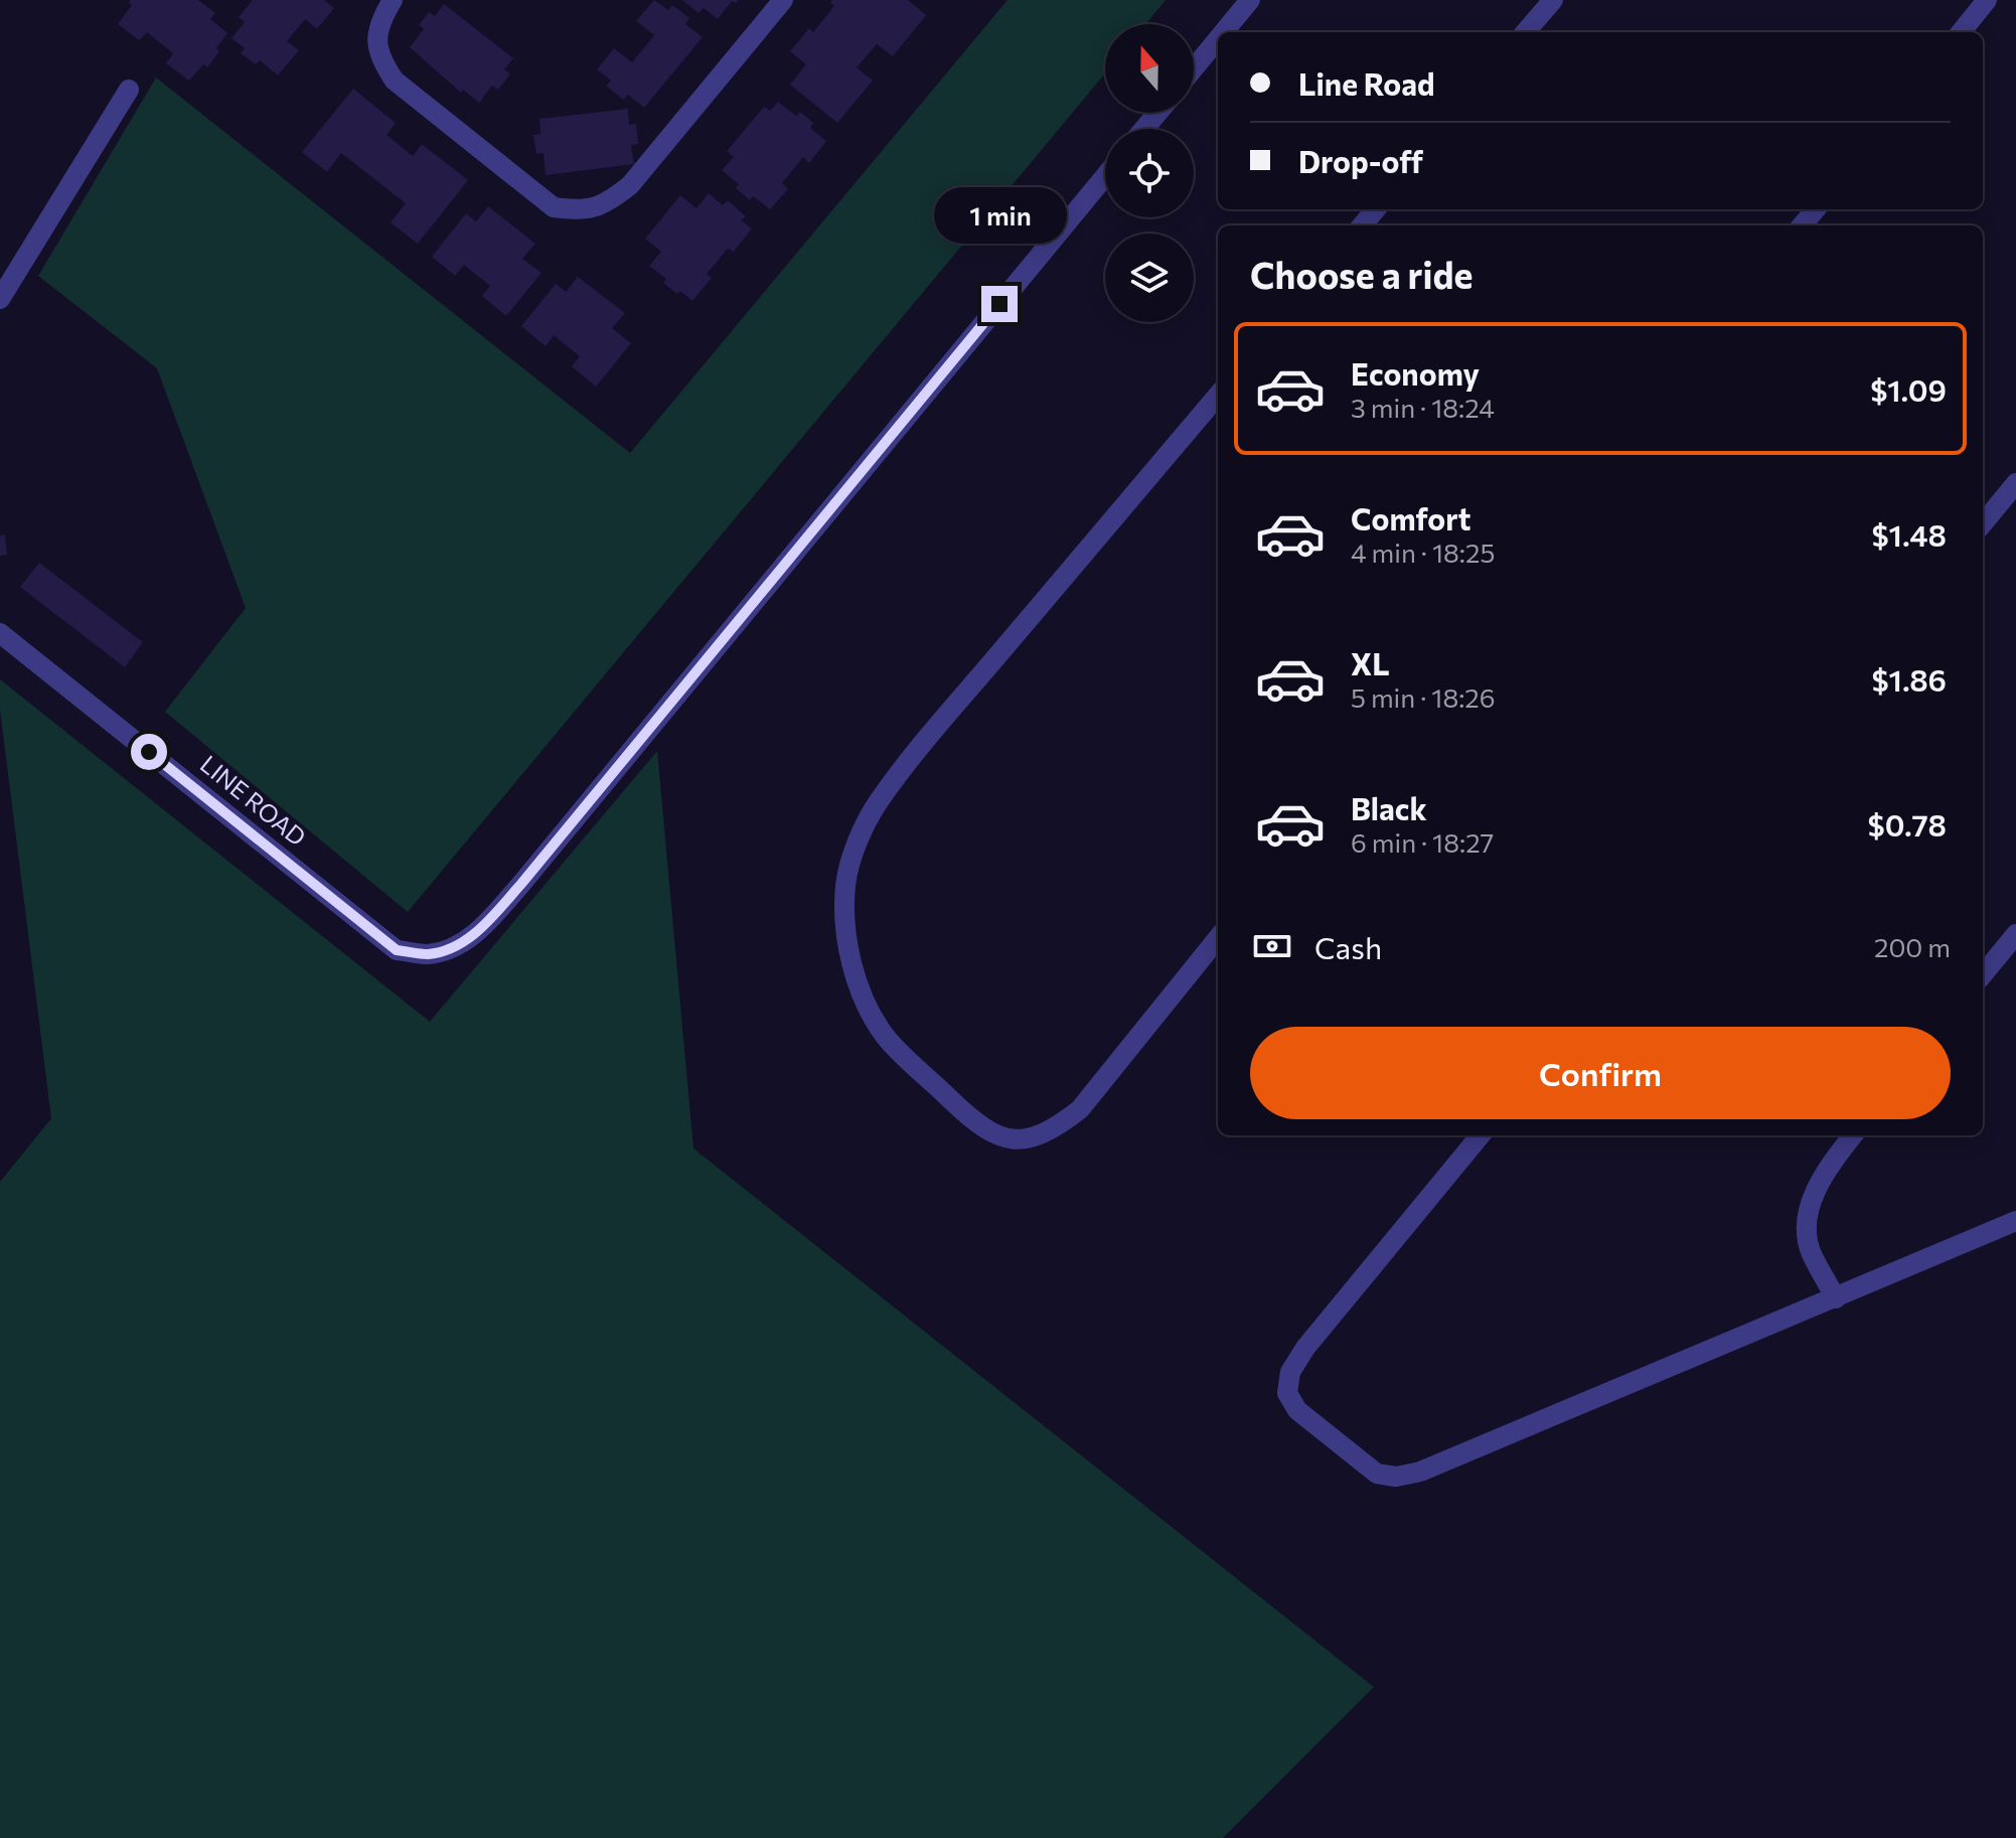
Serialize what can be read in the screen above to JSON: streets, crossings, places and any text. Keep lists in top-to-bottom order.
{
  "streets": {
    "street": ["LINE ROAD"]
  },
  "north": "top",
  "page": {
    "banner": ["Line Road", "Drop-off"],
    "bubble": "1 min",
    "heading": "Choose a ride",
    "list": [
      {
        "name": "Economy",
        "note": "3 min · 18:24",
        "value": "$1.09"
      },
      {
        "name": "Comfort",
        "note": "4 min · 18:25",
        "value": "$1.48"
      },
      {
        "name": "XL",
        "note": "5 min · 18:26",
        "value": "$1.86"
      },
      {
        "name": "Black",
        "note": "6 min · 18:27",
        "value": "$0.78"
      }
    ],
    "pay": ["Cash", "200 m"],
    "buttons": "Confirm"
  }
}
